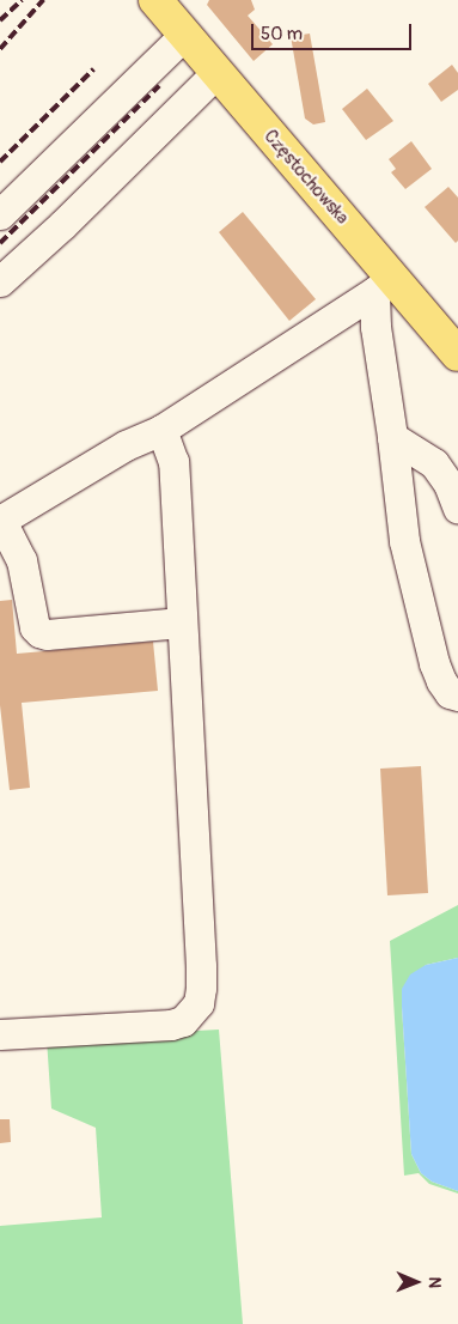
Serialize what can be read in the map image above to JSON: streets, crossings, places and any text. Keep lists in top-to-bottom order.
{
  "streets": {
    "main road": ["Częstochowska"]
  },
  "scale_bar": "50 m",
  "north": "right"
}
